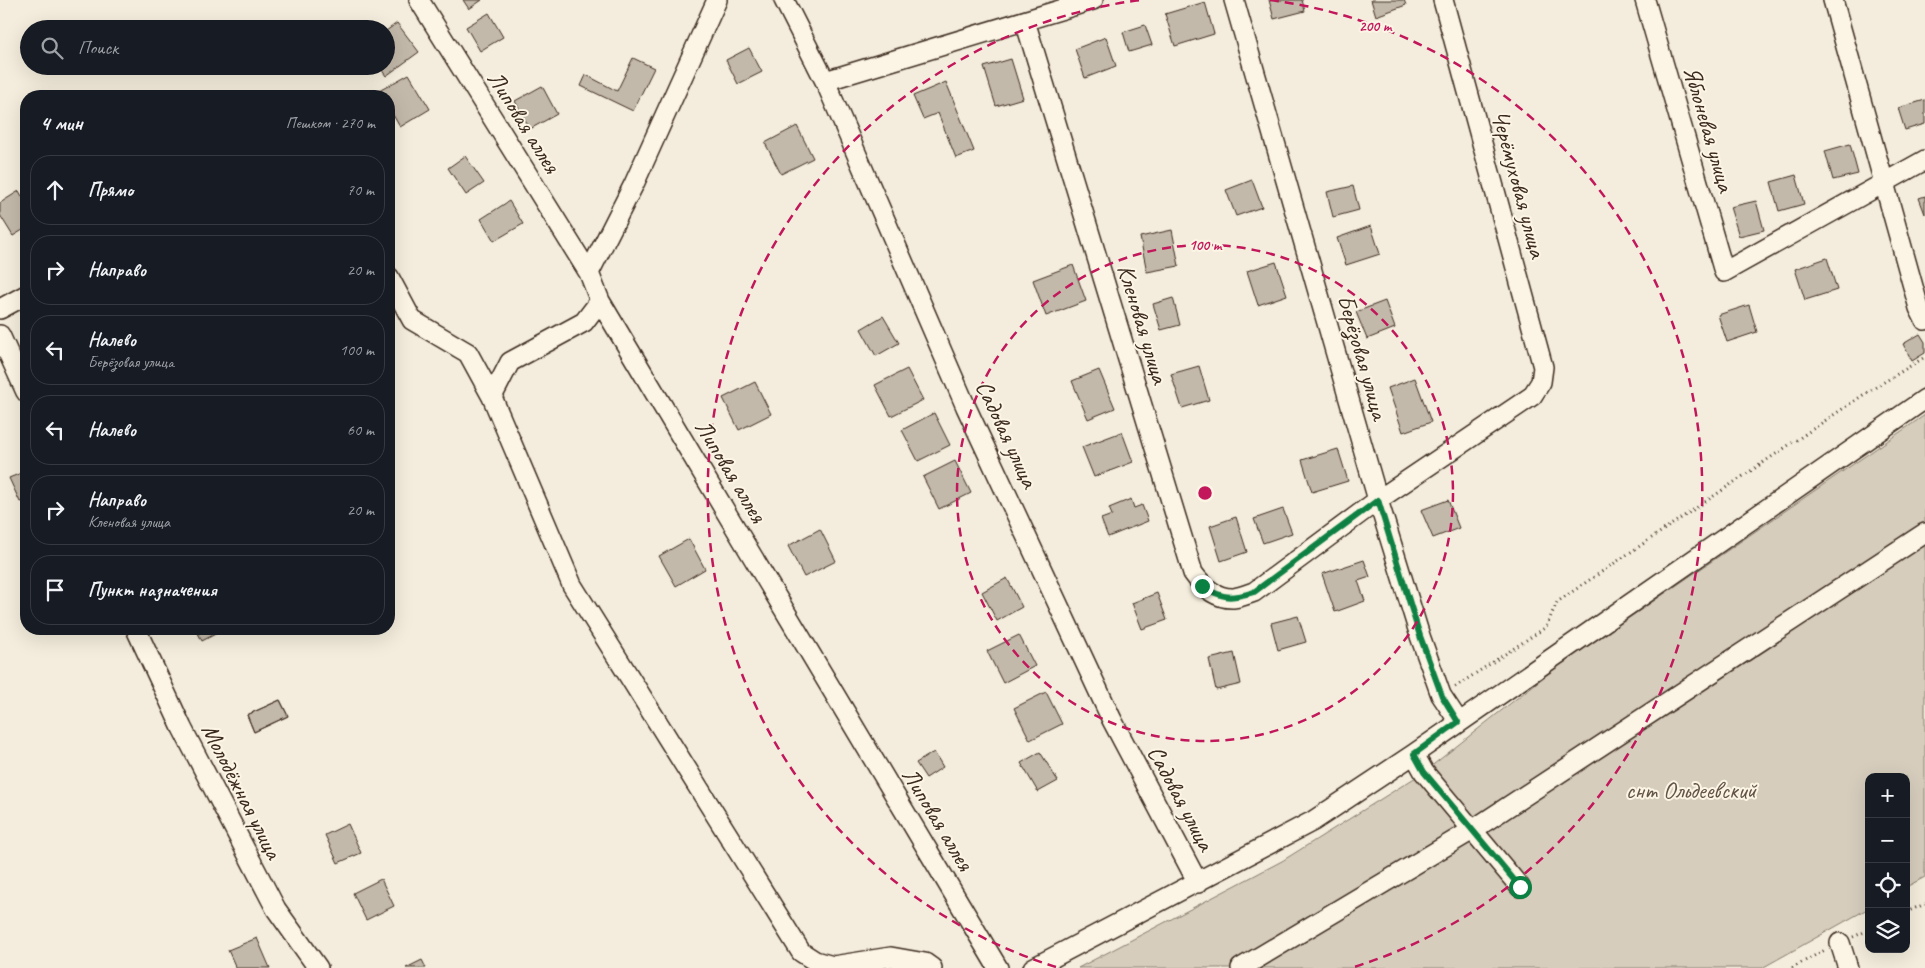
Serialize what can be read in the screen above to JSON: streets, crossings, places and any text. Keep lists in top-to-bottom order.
{
  "streets": {
    "street": [
      "Липовая аллея",
      "Яблоневая улица",
      "Черёмуховая улица",
      "Кленовая улица",
      "Берёзовая улица",
      "Садовая улица",
      "Молодёжная улица"
    ]
  },
  "crossings": [
    ["Черёмуховая улица", "Кленовая улица"],
    ["Черёмуховая улица", "Берёзовая улица"],
    ["Кленовая улица", "Берёзовая улица"]
  ],
  "parks": ["снт Ольдеевский"],
  "page": {
    "search": "Поиск",
    "heading": ["4 мин", "Пешком · 270 m"],
    "list": [
      ["Прямо", "70 m"],
      ["Направо", "20 m"],
      ["Налево", "Берёзовая улица", "100 m"],
      ["Налево", "60 m"],
      ["Направо", "Кленовая улица", "20 m"],
      "Пункт назначения"
    ],
    "map_buttons": ["+", "−"]
  },
  "rings": ["200 m", "100 m"]
}
